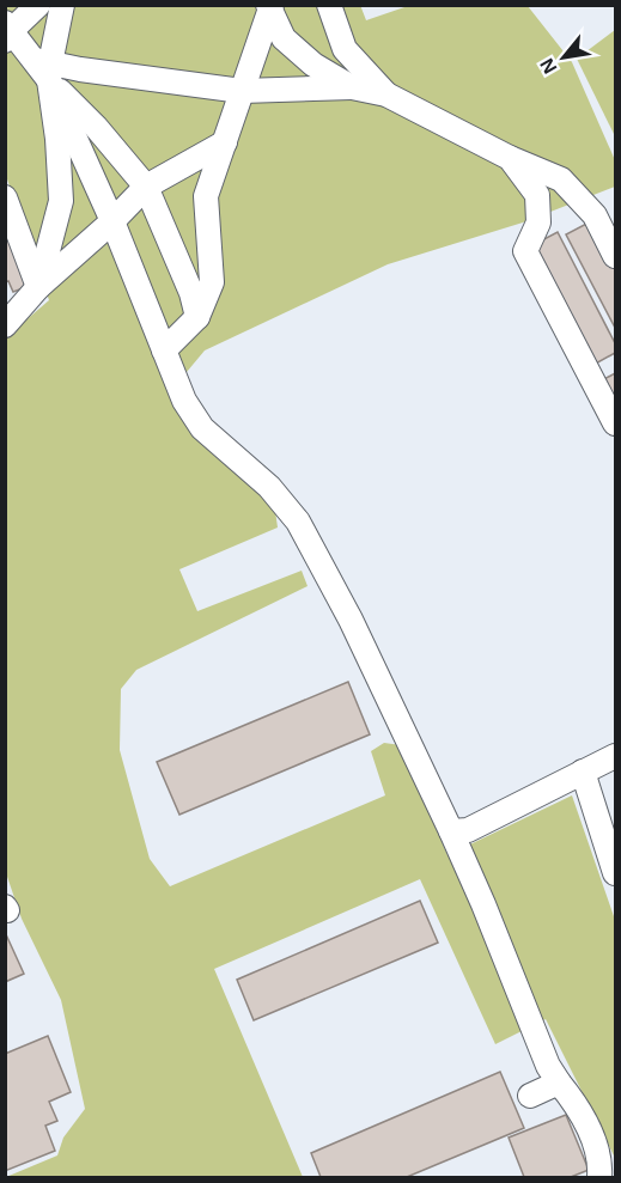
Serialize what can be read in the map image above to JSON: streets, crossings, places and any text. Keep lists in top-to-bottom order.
{
  "north": "bottom left"
}
